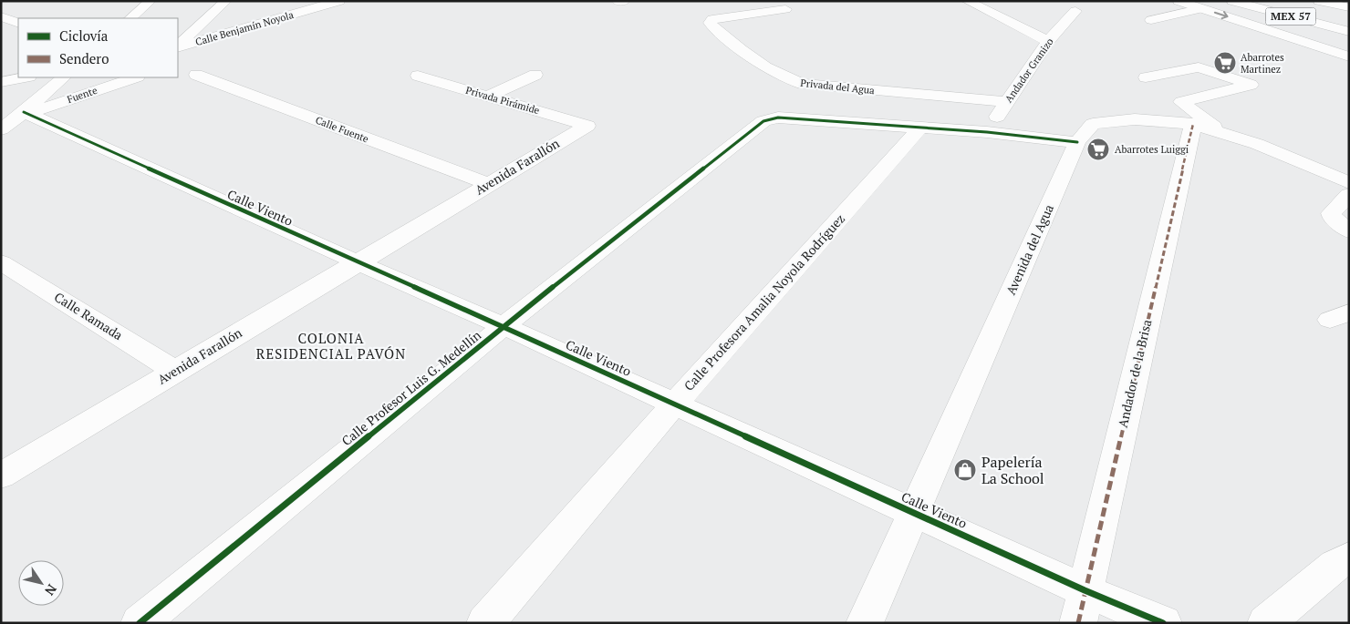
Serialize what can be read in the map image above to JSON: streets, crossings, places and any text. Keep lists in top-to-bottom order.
{
  "streets": {
    "main road": [
      "MEX 57",
      "Calle Benjamín Noyola",
      "Andador Granizo",
      "Privada del Agua",
      "Fuente",
      "Privada Pirámide",
      "Calle Fuente",
      "Avenida Farallón",
      "Calle Viento",
      "Avenida del Agua",
      "Calle Profesora Amalia Noyola Rodríguez",
      "Calle Ramada",
      "Andador de la Brisa",
      "Calle Profesor Luis G. Medellín"
    ]
  },
  "crossings": [
    ["Andador Granizo", "Privada del Agua"],
    ["Fuente", "Calle Viento"],
    ["Privada Pirámide", "Avenida Farallón"],
    ["Calle Fuente", "Avenida Farallón"],
    ["Avenida Farallón", "Calle Viento"],
    ["Avenida Farallón", "Calle Ramada"],
    ["Calle Viento", "Avenida del Agua"],
    ["Calle Viento", "Calle Profesora Amalia Noyola Rodríguez"],
    ["Calle Viento", "Andador de la Brisa"],
    ["Calle Viento", "Calle Profesor Luis G. Medellín"],
    ["Avenida del Agua", "Andador de la Brisa"],
    ["Calle Profesora Amalia Noyola Rodríguez", "Calle Profesor Luis G. Medellín"]
  ],
  "districts": ["COLONIA RESIDENCIAL PAVÓN"],
  "places": {
    "supermarket": ["Abarrotes Martinez", "Abarrotes Luiggi"],
    "shop": ["Papelería La School"]
  },
  "legend": ["Ciclovía", "Sendero"],
  "north": "bottom right"
}
